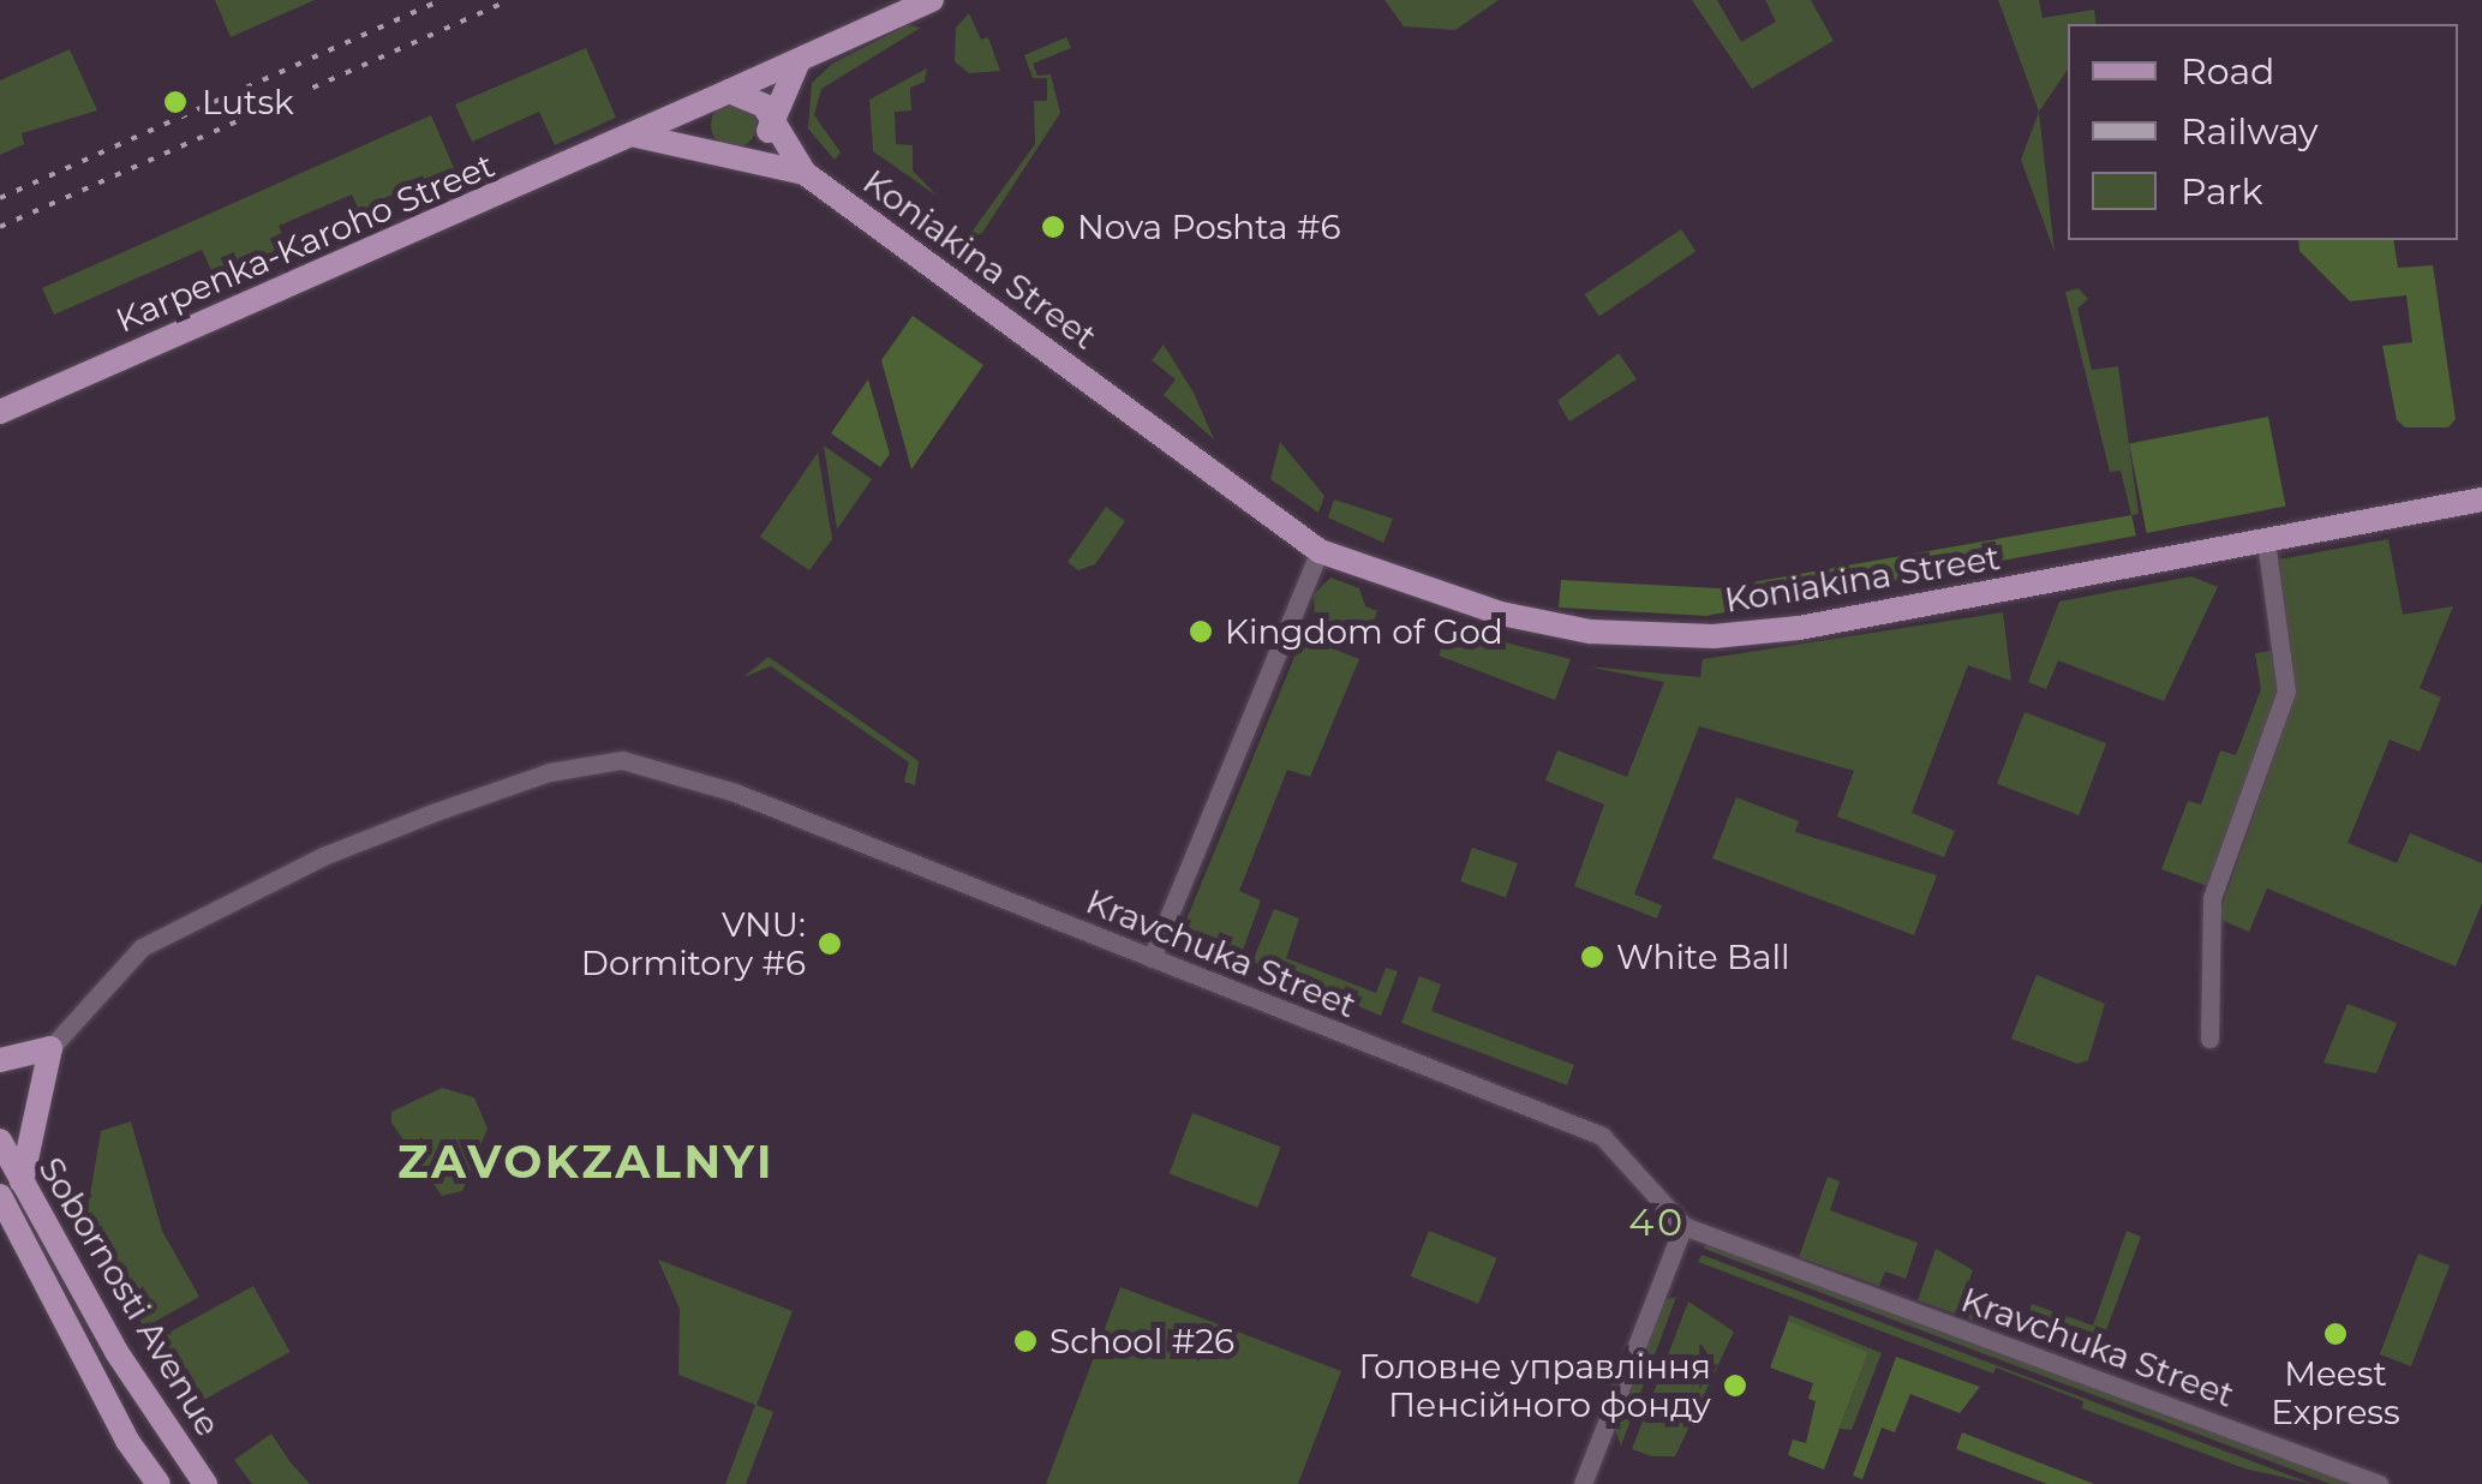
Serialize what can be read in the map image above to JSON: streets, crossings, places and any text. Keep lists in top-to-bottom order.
{
  "streets": {
    "main road": ["Karpenka-Karoho Street", "Koniakina Street", "Sobornosti Avenue"],
    "street": ["Kravchuka Street"]
  },
  "districts": ["ZAVOKZALNYI", "40"],
  "places": [
    "Lutsk",
    "Nova Poshta #6",
    "Kingdom of God",
    "VNU: Dormitory #6",
    "White Ball",
    "Meest Express",
    "School #26",
    "Головне управління Пенсійного фонду"
  ],
  "legend": ["Road", "Railway", "Park"]
}
